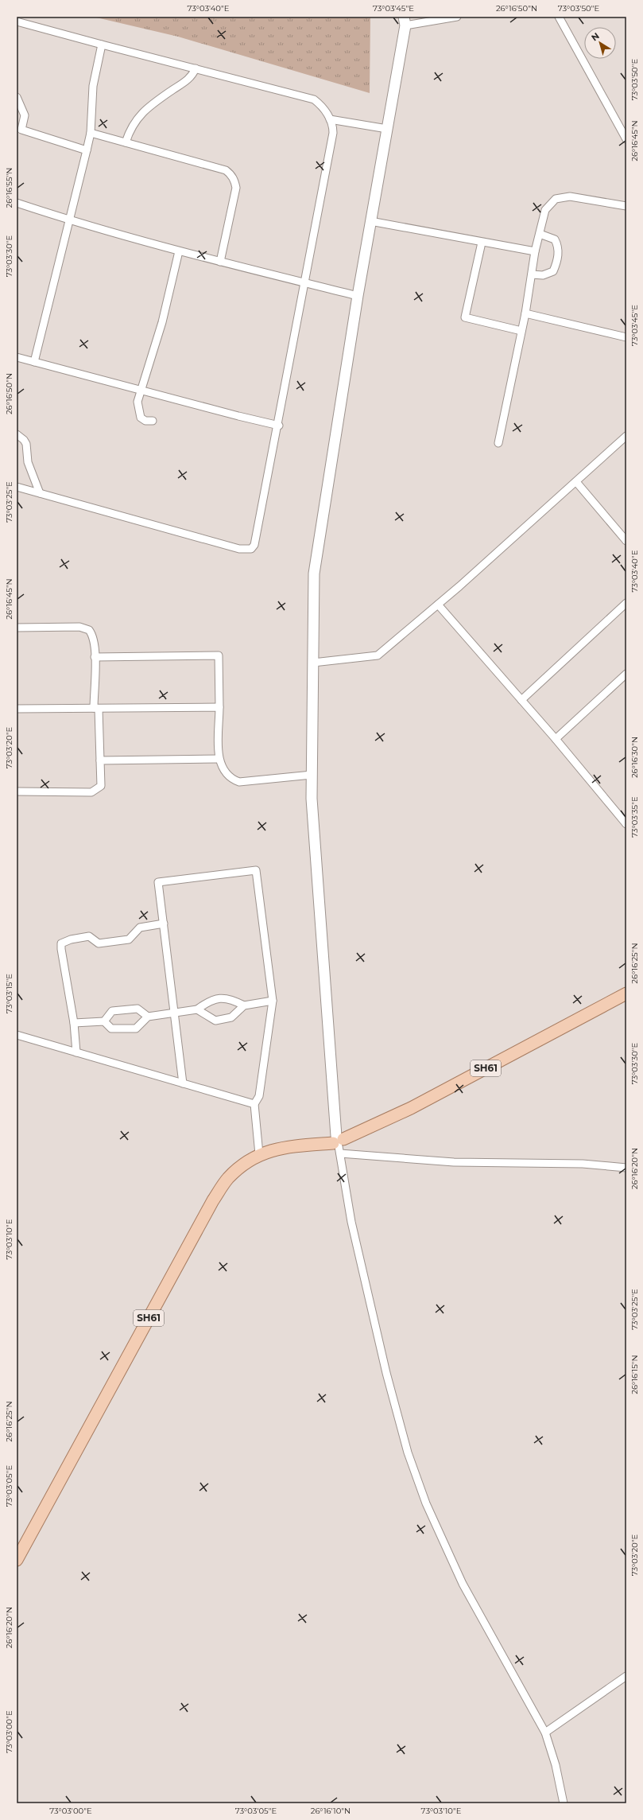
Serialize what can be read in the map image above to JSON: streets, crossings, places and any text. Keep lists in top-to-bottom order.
{
  "streets": {
    "main road": ["SH61"]
  },
  "north": "top left",
  "coordinates": [
    "73°03'40\"E",
    "73°03'45\"E",
    "26°16'50\"N",
    "73°03'50\"E",
    "26°16'45\"N",
    "26°16'55\"N",
    "73°03'30\"E",
    "73°03'25\"E",
    "73°03'20\"E",
    "26°16'30\"N",
    "73°03'35\"E",
    "26°16'25\"N",
    "73°03'15\"E",
    "26°16'20\"N",
    "73°03'10\"E",
    "26°16'15\"N",
    "73°03'05\"E",
    "73°03'00\"E",
    "26°16'10\"N"
  ]
}
